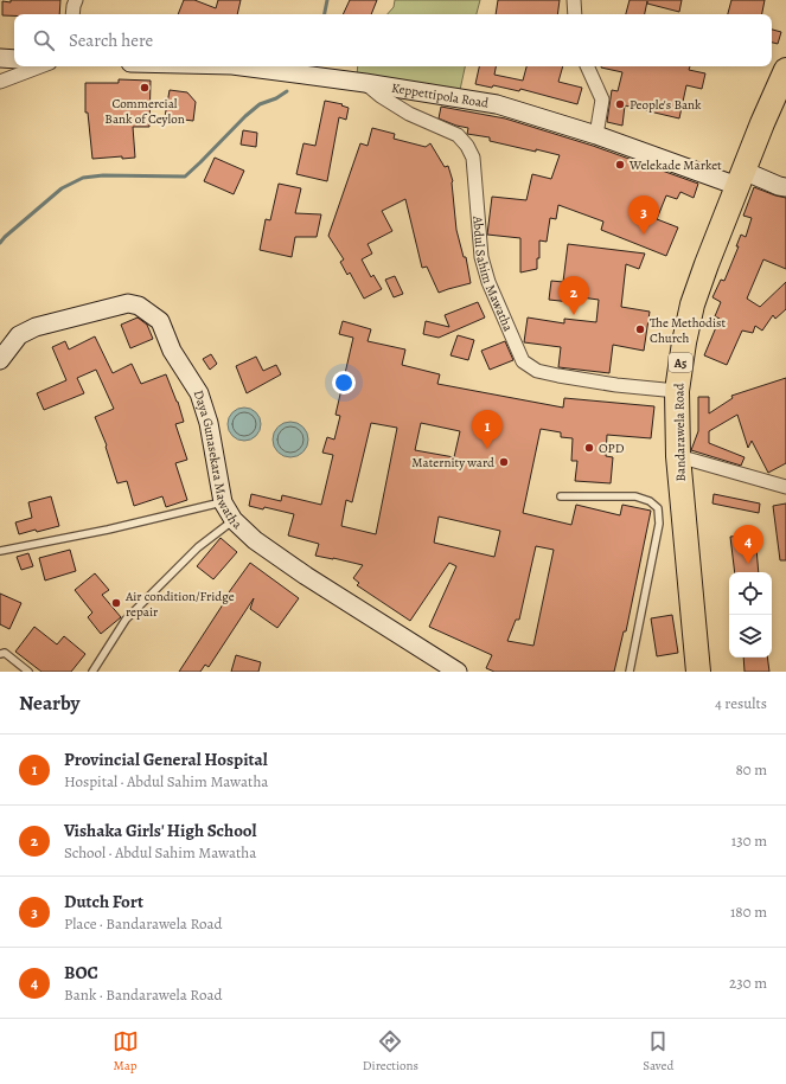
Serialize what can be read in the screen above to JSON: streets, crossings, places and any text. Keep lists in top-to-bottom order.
{
  "streets": {
    "highway": ["A5", "Bandarawela Road"],
    "street": ["Keppettipola Road", "Abdul Sahim Mawatha", "Daya Gunasekara Mawatha"]
  },
  "crossings": [
    ["Keppettipola Road", "Abdul Sahim Mawatha"],
    ["Keppettipola Road", "Bandarawela Road"],
    ["Abdul Sahim Mawatha", "Bandarawela Road"]
  ],
  "places": [
    "Commercial Bank of Ceylon",
    "People's Bank",
    "Welekade Market",
    "The Methodist Church",
    "OPD",
    "Maternity ward",
    "Air condition/Fridge repair"
  ],
  "page": {
    "search": "Search here",
    "pins": [
      "3",
      "2",
      "1",
      "4"
    ],
    "heading": ["Nearby", "4 results"],
    "list": [
      {
        "mark": "1",
        "name": "Provincial General Hospital",
        "note": "Hospital · Abdul Sahim Mawatha",
        "value": "80 m"
      },
      {
        "mark": "2",
        "name": "Vishaka Girls' High School",
        "note": "School · Abdul Sahim Mawatha",
        "value": "130 m"
      },
      {
        "mark": "3",
        "name": "Dutch Fort",
        "note": "Place · Bandarawela Road",
        "value": "180 m"
      },
      {
        "mark": "4",
        "name": "BOC",
        "note": "Bank · Bandarawela Road",
        "value": "230 m"
      }
    ],
    "nav": ["Map", "Directions", "Saved"]
  }
}
